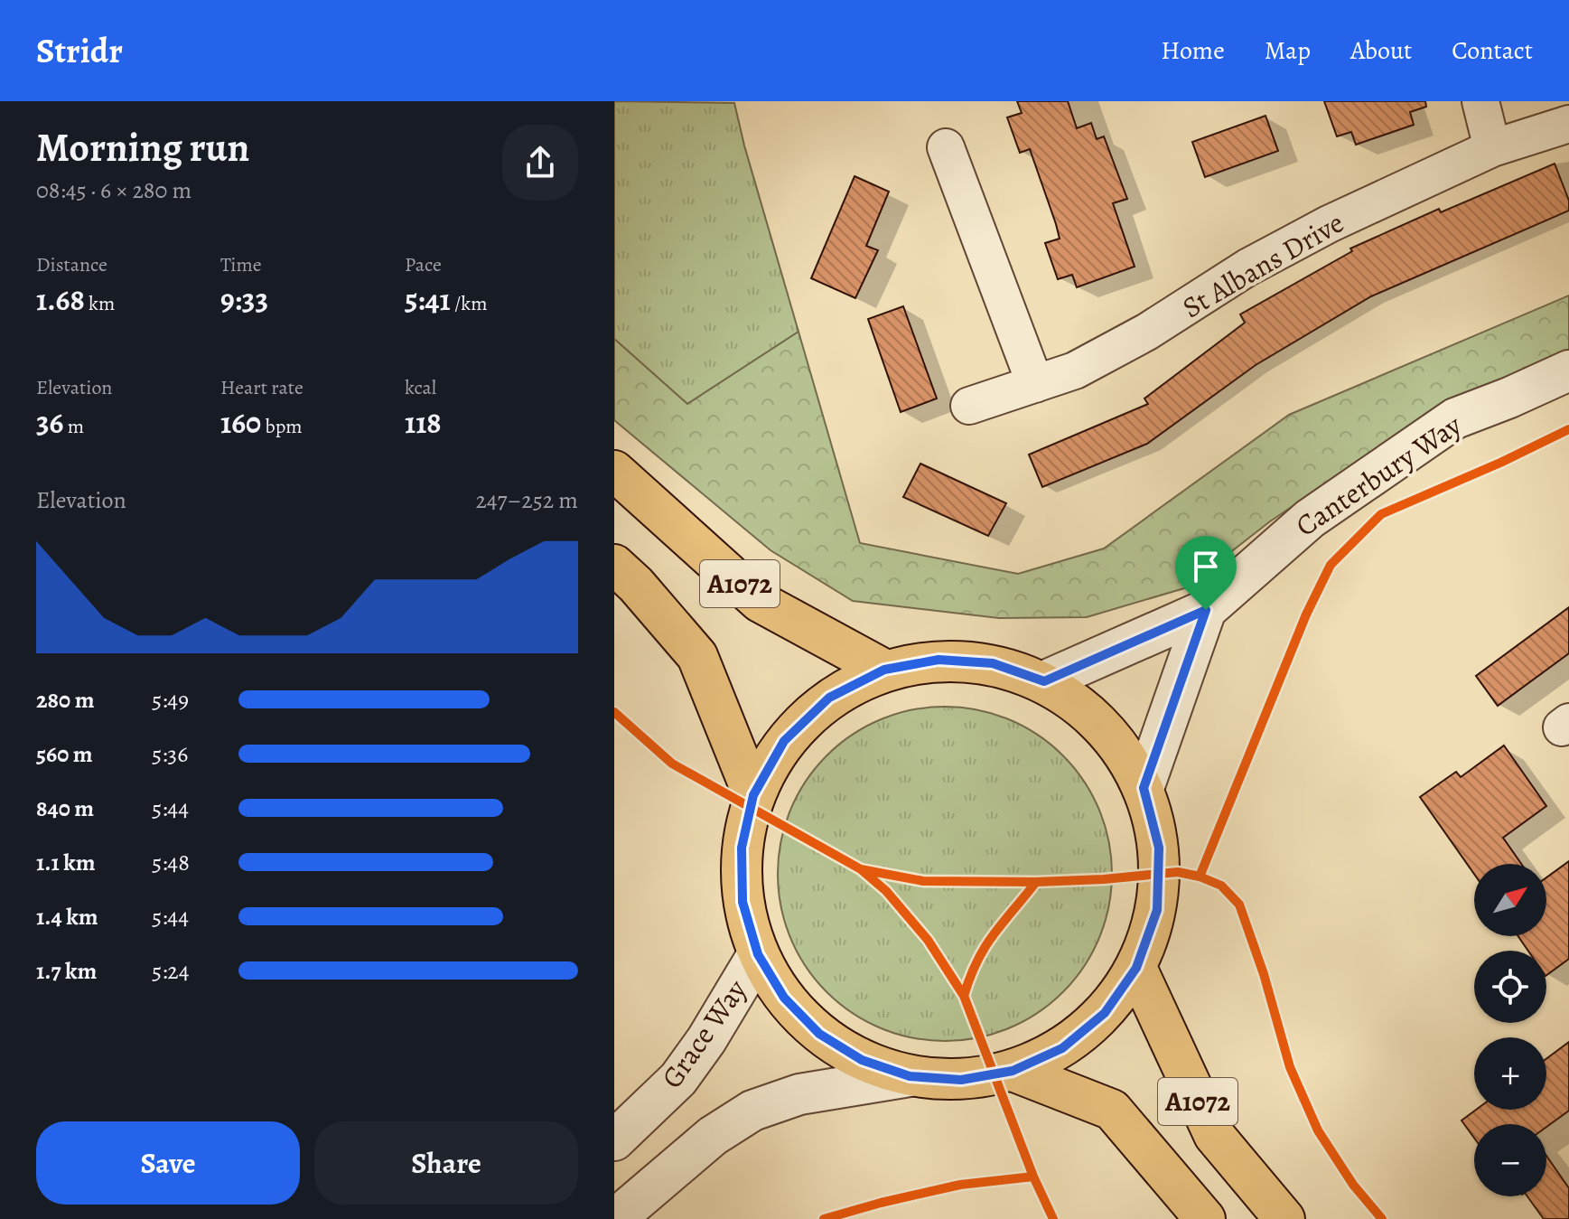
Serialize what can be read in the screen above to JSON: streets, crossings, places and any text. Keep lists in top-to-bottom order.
{
  "streets": {
    "main road": ["A1072"],
    "street": ["St Albans Drive", "Canterbury Way", "Grace Way"]
  },
  "north": "top right",
  "page": {
    "header": "Stridr",
    "nav": [
      "Home",
      "Map",
      "About",
      "Contact"
    ],
    "heading": ["Morning run", "08:45 · 6 × 280 m"],
    "stats": [
      ["Distance", "1.68 km"],
      ["Time", "9:33"],
      ["Pace", "5:41 /km"],
      ["Elevation", "36 m"],
      ["Heart rate", "160 bpm"],
      ["kcal", "118"]
    ],
    "chart": ["Elevation", "247–252 m"],
    "list": [
      {
        "name": "280 m",
        "note": "5:49"
      },
      {
        "name": "560 m",
        "note": "5:36"
      },
      {
        "name": "840 m",
        "note": "5:44"
      },
      {
        "name": "1.1 km",
        "note": "5:48"
      },
      {
        "name": "1.4 km",
        "note": "5:44"
      },
      {
        "name": "1.7 km",
        "note": "5:24"
      }
    ],
    "map_buttons": ["+", "−"],
    "buttons": ["Save", "Share"]
  }
}
